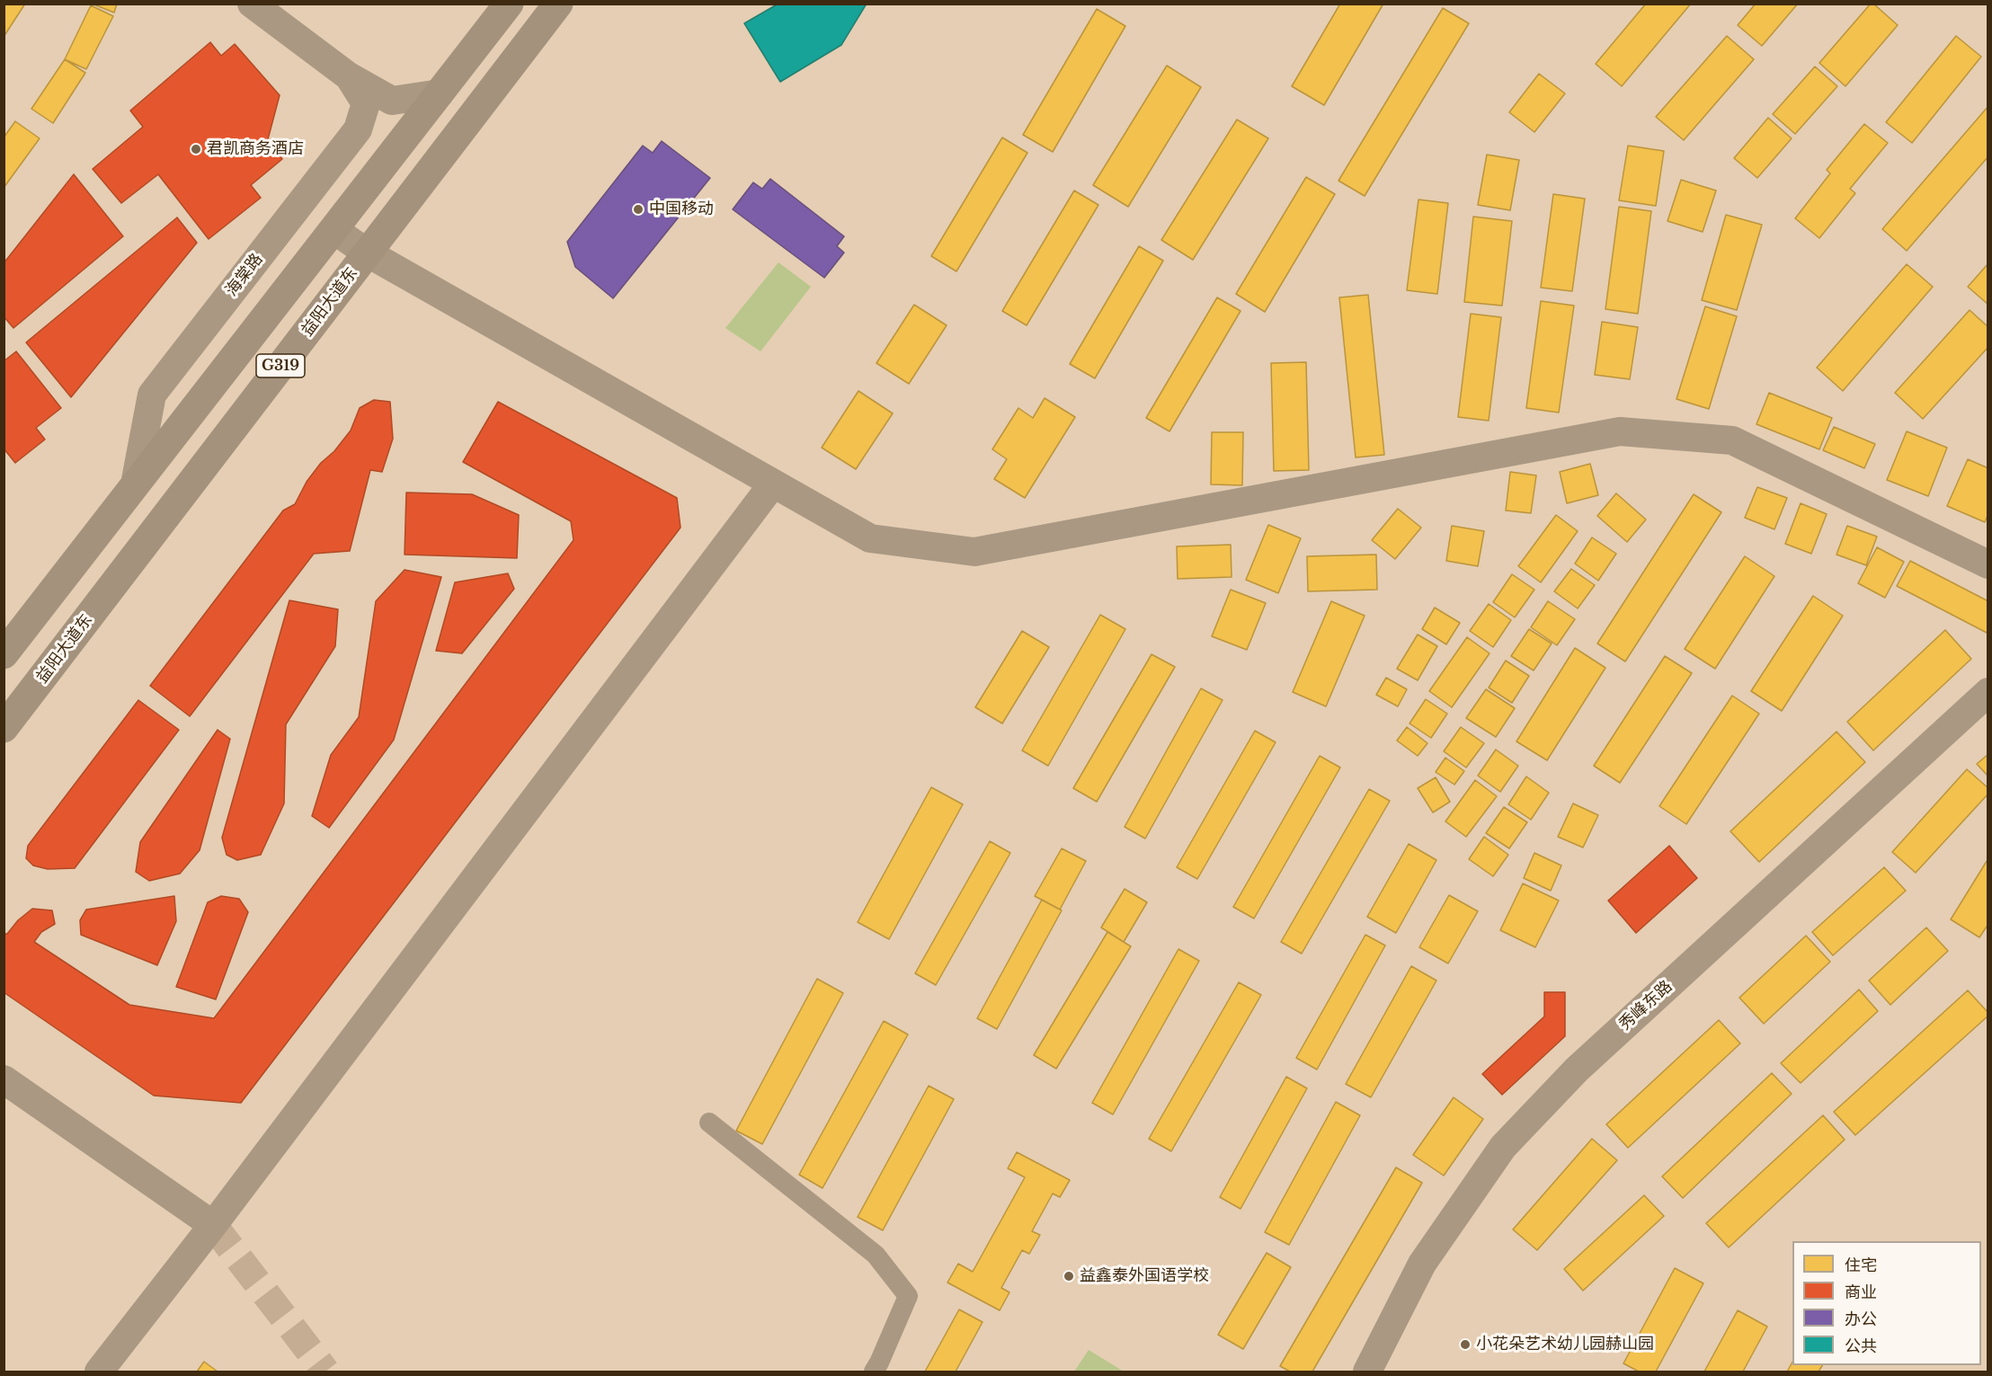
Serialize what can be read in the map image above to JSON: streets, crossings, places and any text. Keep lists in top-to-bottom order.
{
  "streets": {
    "main road": ["益阳大道东", "G319"],
    "street": ["海棠路", "秀峰东路"]
  },
  "crossings": [
    ["海棠路", "G319"]
  ],
  "places": [
    "君凯商务酒店",
    "中国移动",
    "益鑫泰外国语学校",
    "小花朵艺术幼儿园赫山园"
  ],
  "legend": [
    "住宅",
    "商业",
    "办公",
    "公共"
  ]
}
